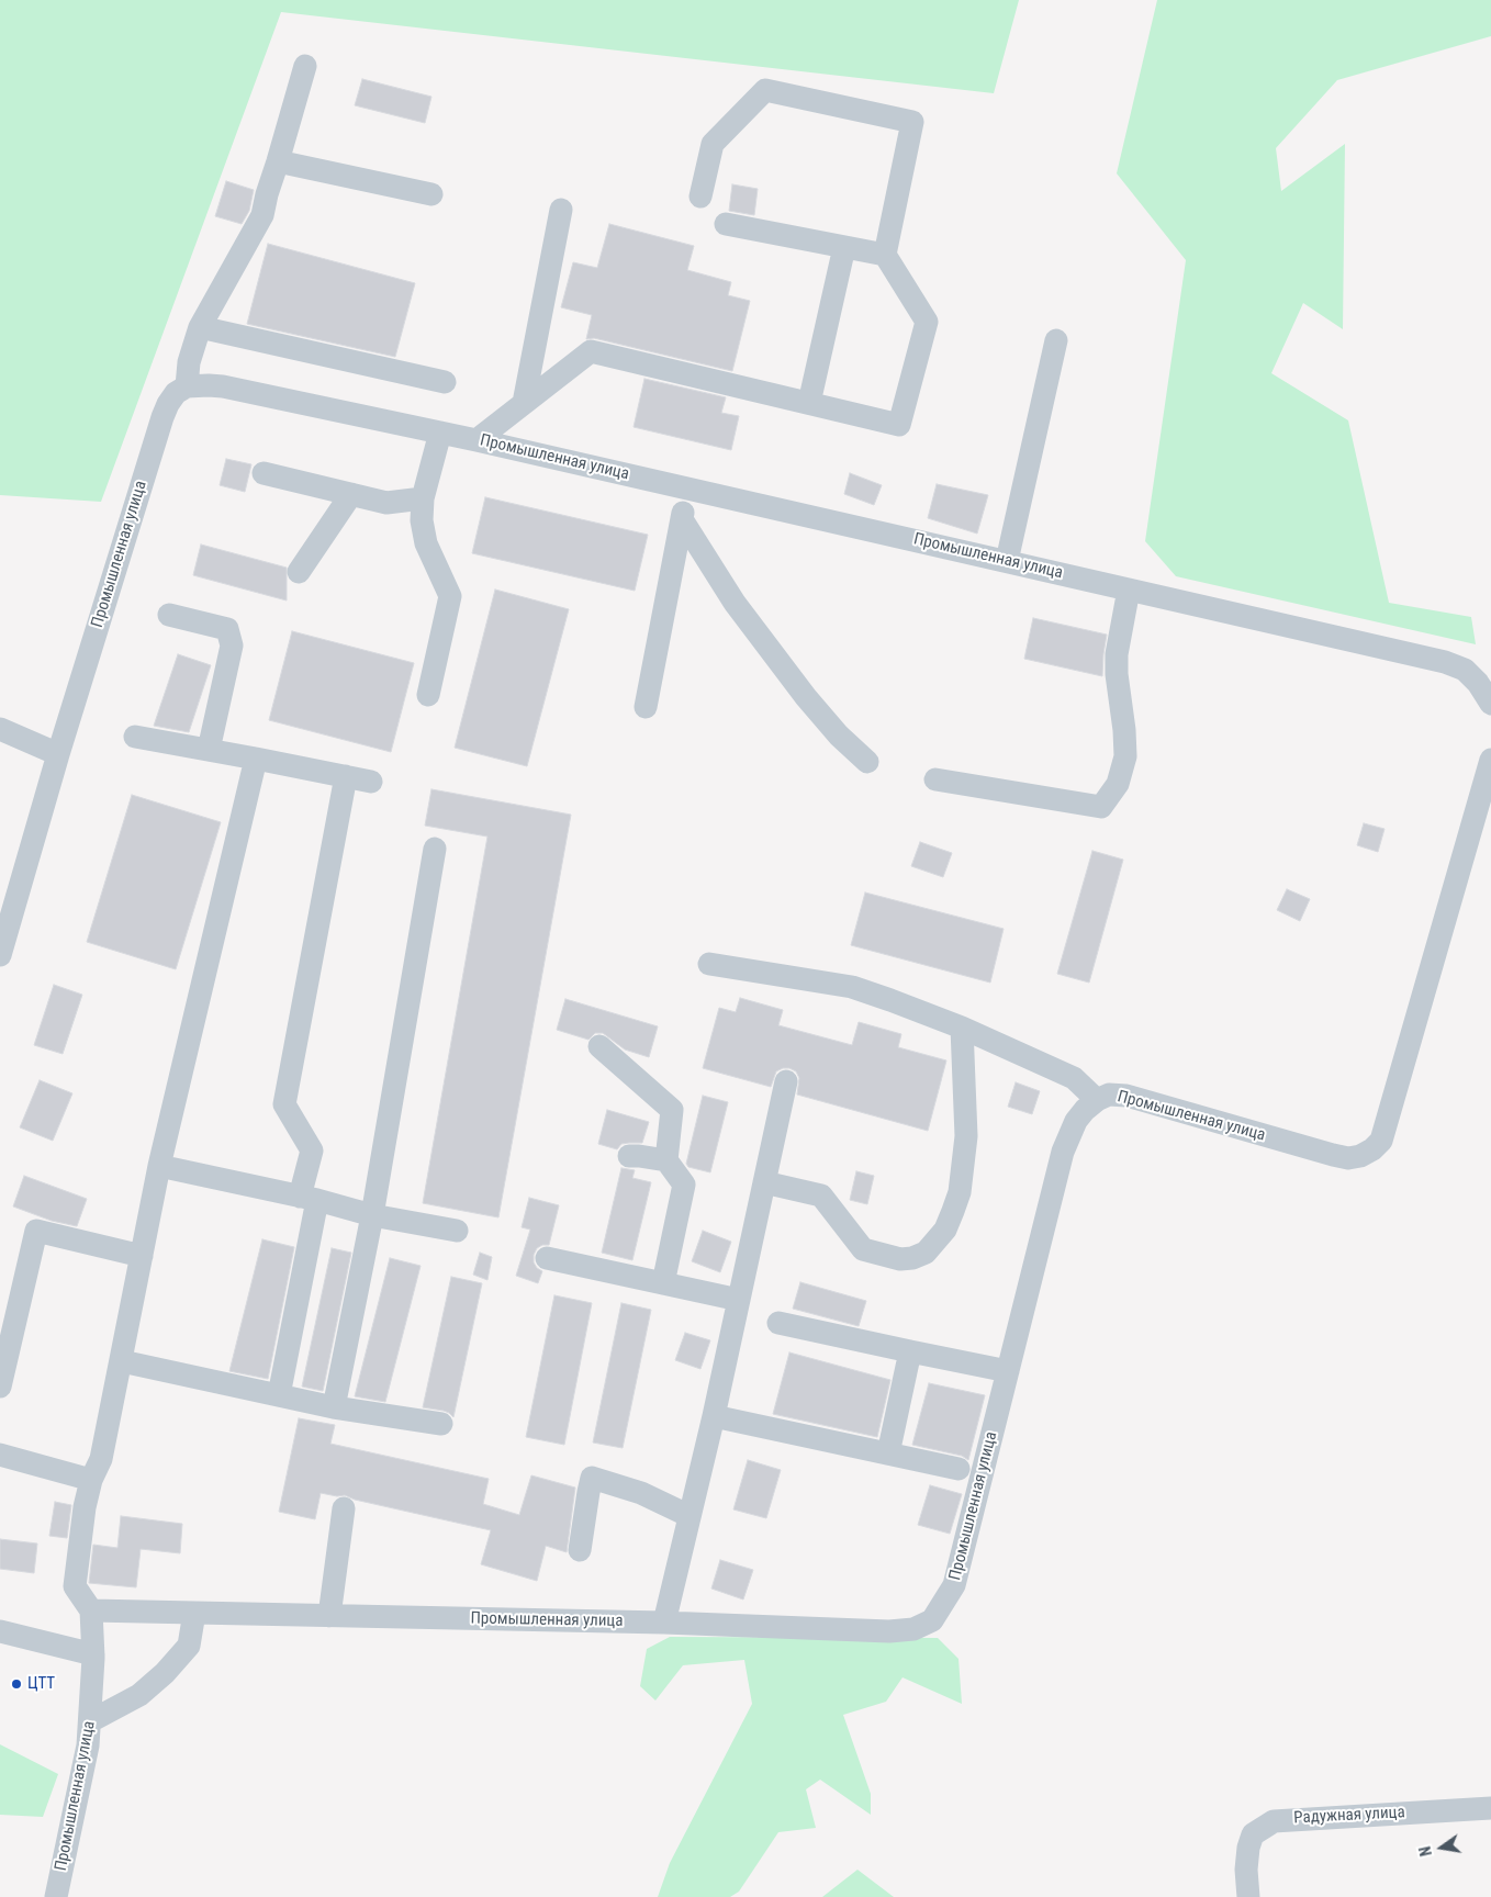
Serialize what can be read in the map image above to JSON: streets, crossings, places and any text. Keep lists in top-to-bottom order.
{
  "streets": {
    "street": ["Промышленная улица", "Радужная улица"]
  },
  "places": ["ЦТТ"],
  "north": "left"
}
